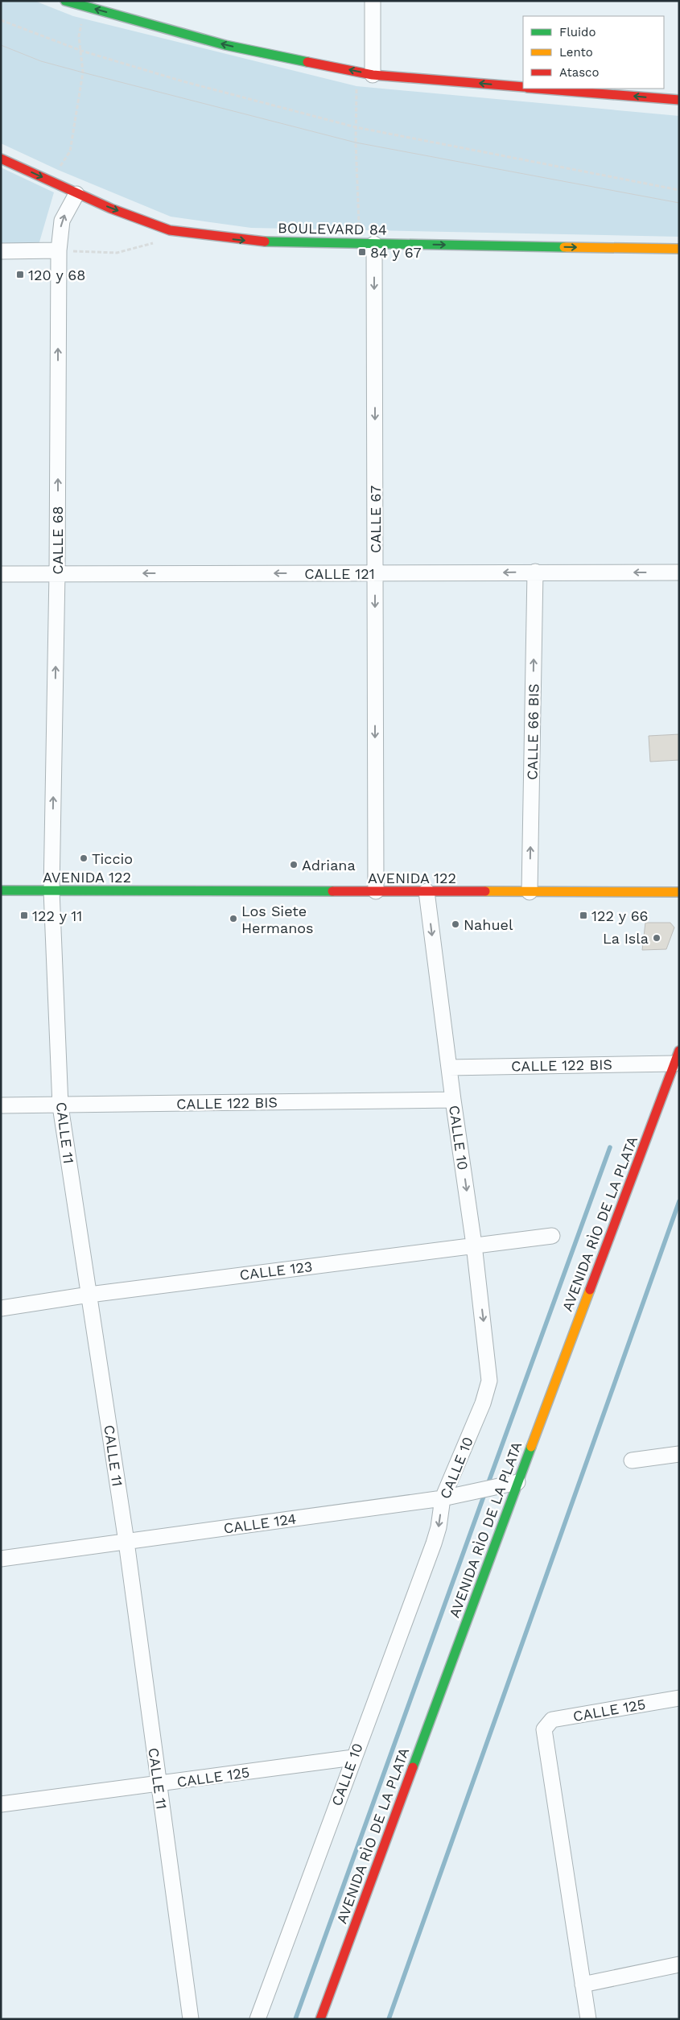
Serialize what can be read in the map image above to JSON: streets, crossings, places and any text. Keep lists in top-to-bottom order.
{
  "streets": {
    "main road": ["BOULEVARD 84", "AVENIDA 122", "AVENIDA RÌO DE LA PLATA"],
    "street": [
      "CALLE 67",
      "CALLE 68",
      "CALLE 121",
      "CALLE 66 BIS",
      "CALLE 122 BIS",
      "CALLE 11",
      "CALLE 10",
      "CALLE 123",
      "CALLE 124",
      "CALLE 125"
    ]
  },
  "crossings": [
    ["BOULEVARD 84", "CALLE 67"],
    ["BOULEVARD 84", "CALLE 68"],
    ["CALLE 67", "CALLE 121"],
    ["CALLE 67", "AVENIDA 122"],
    ["CALLE 68", "CALLE 121"],
    ["CALLE 68", "AVENIDA 122"],
    ["CALLE 68", "CALLE 11"],
    ["CALLE 121", "CALLE 66 BIS"],
    ["CALLE 66 BIS", "AVENIDA 122"],
    ["AVENIDA 122", "CALLE 11"],
    ["AVENIDA 122", "CALLE 10"],
    ["CALLE 122 BIS", "CALLE 11"],
    ["CALLE 122 BIS", "CALLE 10"],
    ["CALLE 122 BIS", "AVENIDA RÌO DE LA PLATA"],
    ["CALLE 11", "CALLE 123"],
    ["CALLE 11", "CALLE 124"],
    ["CALLE 11", "CALLE 125"],
    ["CALLE 10", "CALLE 123"],
    ["CALLE 10", "CALLE 124"],
    ["CALLE 10", "CALLE 125"],
    ["AVENIDA RÌO DE LA PLATA", "CALLE 124"]
  ],
  "one_way": [
    "BOULEVARD 84",
    "CALLE 67",
    "CALLE 68",
    "CALLE 121",
    "CALLE 66 BIS",
    "CALLE 10"
  ],
  "places": {
    "transit": [
      "84 y 67",
      "120 y 68",
      "122 y 11",
      "122 y 66"
    ],
    "other": [
      "Ticcio",
      "Adriana",
      "Los Siete Hermanos",
      "Nahuel",
      "La Isla"
    ]
  },
  "legend": ["Fluido", "Lento", "Atasco"]
}
